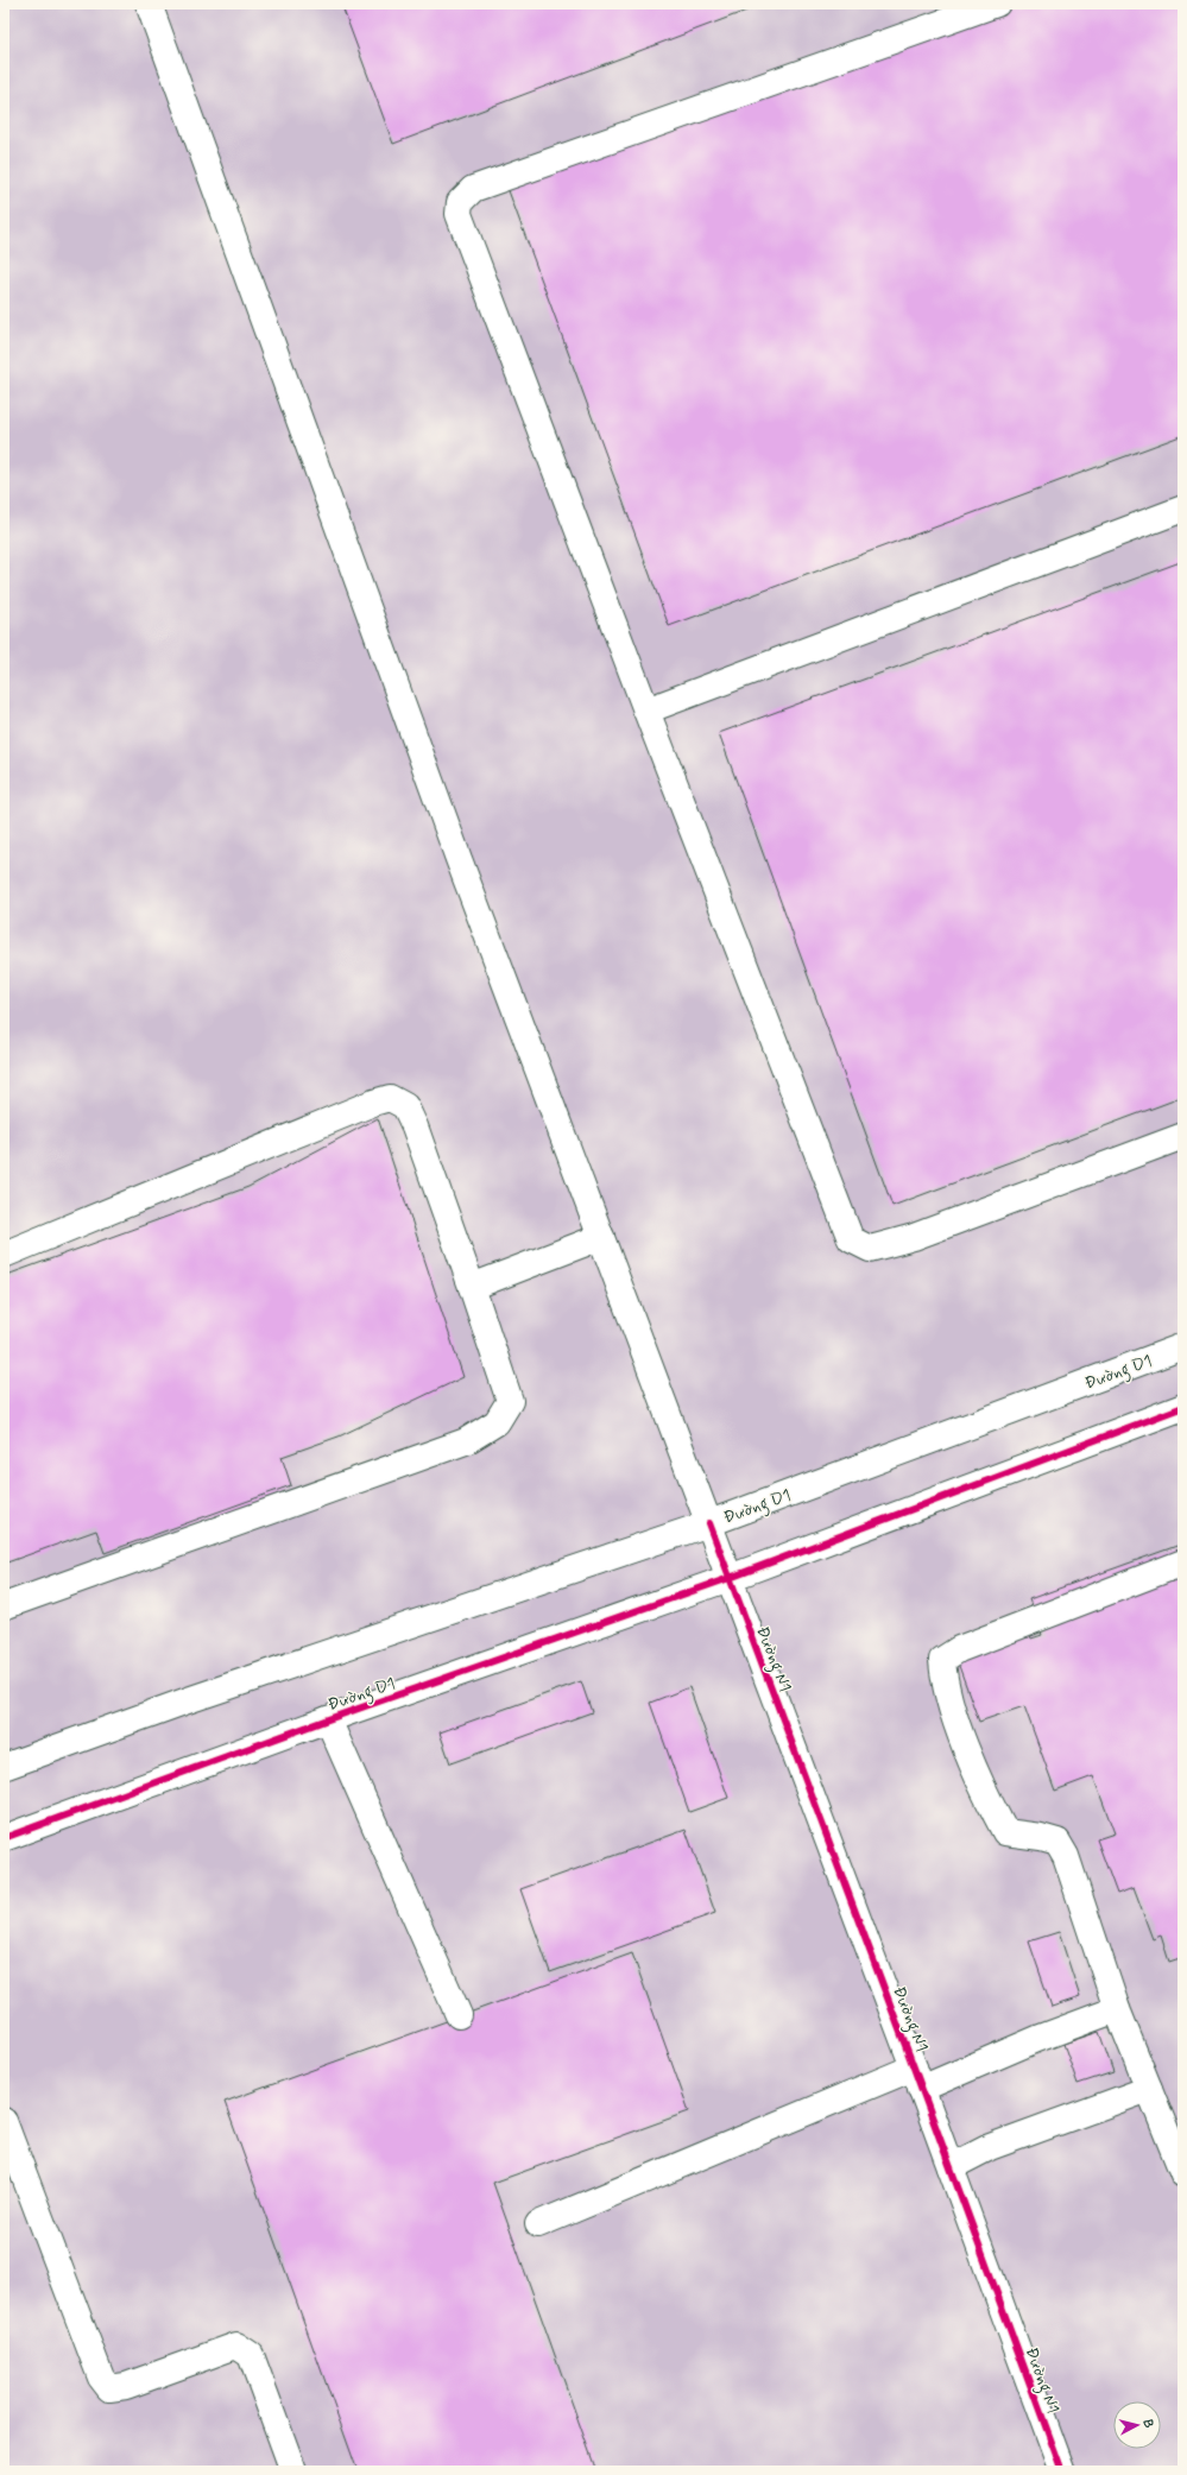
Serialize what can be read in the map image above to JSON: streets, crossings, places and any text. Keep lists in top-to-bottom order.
{
  "streets": {
    "street": ["Đường D1", "Đường N1"]
  },
  "crossings": [
    ["Đường D1", "Đường N1"]
  ],
  "north": "right"
}
